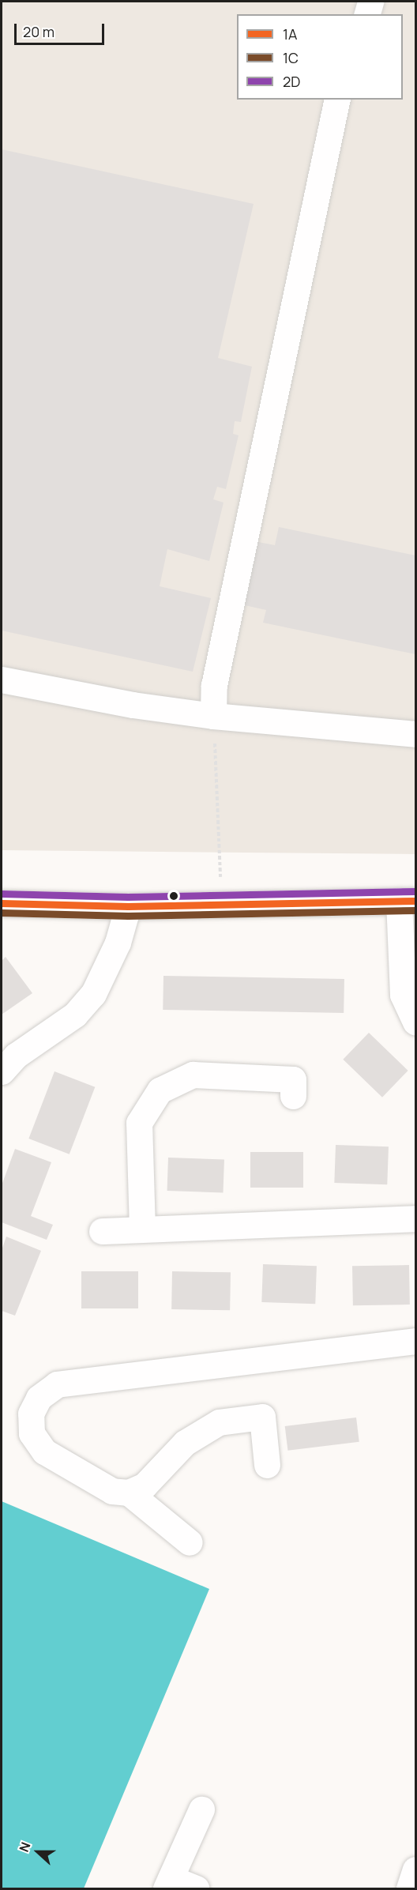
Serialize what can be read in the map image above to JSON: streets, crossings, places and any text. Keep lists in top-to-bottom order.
{
  "lines": ["transit line 2D", "transit line 1A", "transit line 1C"],
  "legend": ["1A", "1C", "2D"],
  "scale_bar": "20 m",
  "north": "left"
}
